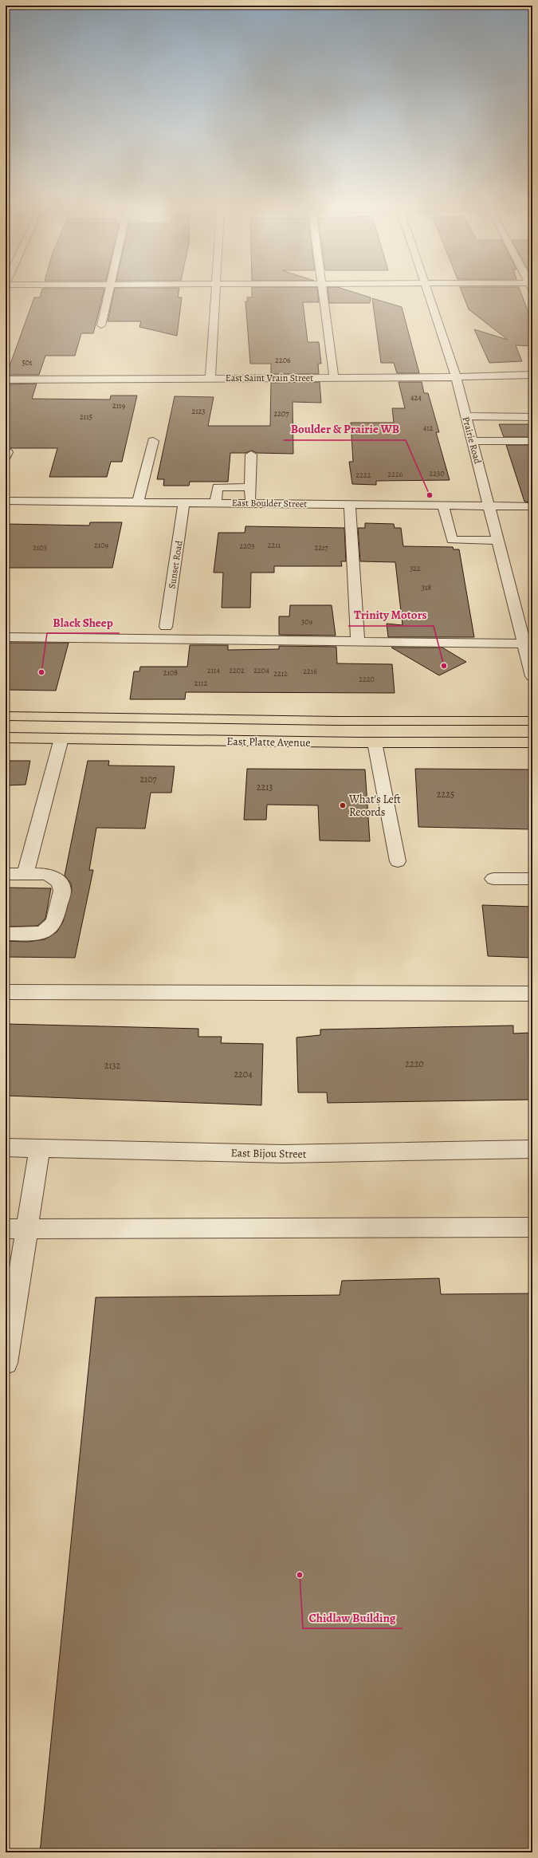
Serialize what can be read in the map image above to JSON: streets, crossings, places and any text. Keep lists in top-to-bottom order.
{
  "streets": {
    "main road": ["East Platte Avenue"],
    "street": [
      "East Saint Vrain Street",
      "Prairie Road",
      "East Boulder Street",
      "Sunset Road",
      "East Bijou Street"
    ]
  },
  "crossings": [
    ["East Saint Vrain Street", "Prairie Road"],
    ["Prairie Road", "East Boulder Street"],
    ["East Boulder Street", "Sunset Road"]
  ],
  "places": [
    "Boulder & Prairie WB",
    "Trinity Motors",
    "Black Sheep",
    "What's Left Records",
    "Chidlaw Building"
  ],
  "house_numbers": [
    "2206",
    "501",
    "424",
    "2119",
    "2123",
    "2207",
    "2115",
    "412",
    "2230",
    "2226",
    "2222",
    "2109",
    "2211",
    "2203",
    "2103",
    "2217",
    "322",
    "318",
    "309",
    "2114",
    "2202",
    "2204",
    "2216",
    "2108",
    "2212",
    "2220",
    "2112",
    "2107",
    "2213",
    "2225",
    "2220",
    "2132",
    "2204"
  ]
}
